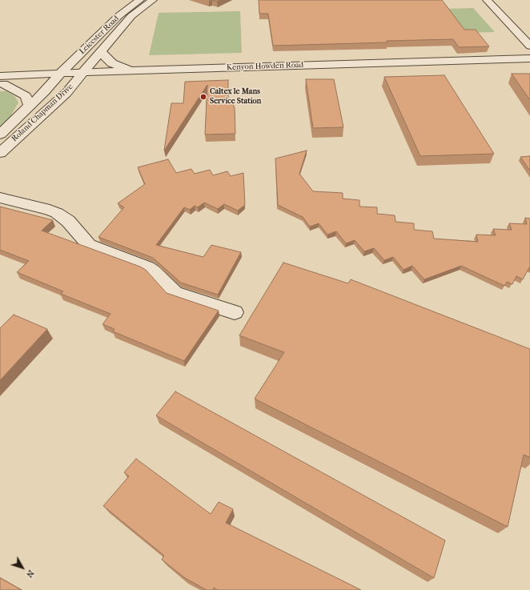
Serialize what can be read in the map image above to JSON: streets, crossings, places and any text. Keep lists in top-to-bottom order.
{
  "streets": {
    "street": ["Leicester Road", "Kenyon Howden Road", "Roland Chapman Drive"]
  },
  "crossings": [
    ["Leicester Road", "Kenyon Howden Road"],
    ["Leicester Road", "Roland Chapman Drive"],
    ["Kenyon Howden Road", "Roland Chapman Drive"]
  ],
  "places": ["Caltex le Mans Service Station"],
  "north": "bottom right"
}
